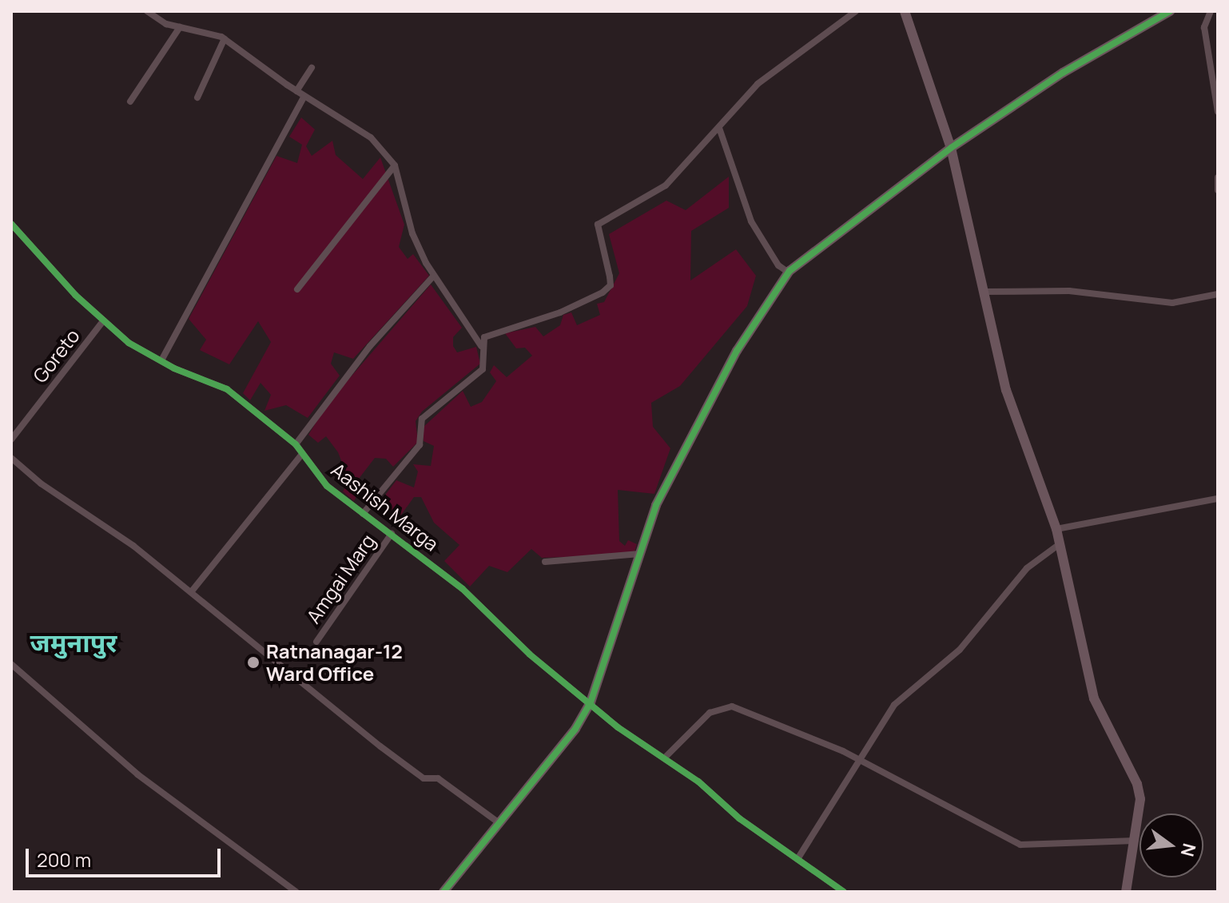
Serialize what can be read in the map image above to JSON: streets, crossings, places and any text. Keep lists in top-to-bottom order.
{
  "streets": {
    "street": ["Goreto", "Aashish Marga", "Amgai Marg"]
  },
  "crossings": [
    ["Goreto", "Aashish Marga"],
    ["Aashish Marga", "Amgai Marg"]
  ],
  "districts": ["जमुनापुर"],
  "places": ["Ratnanagar-12 Ward Office"],
  "scale_bar": "200 m",
  "north": "right"
}
